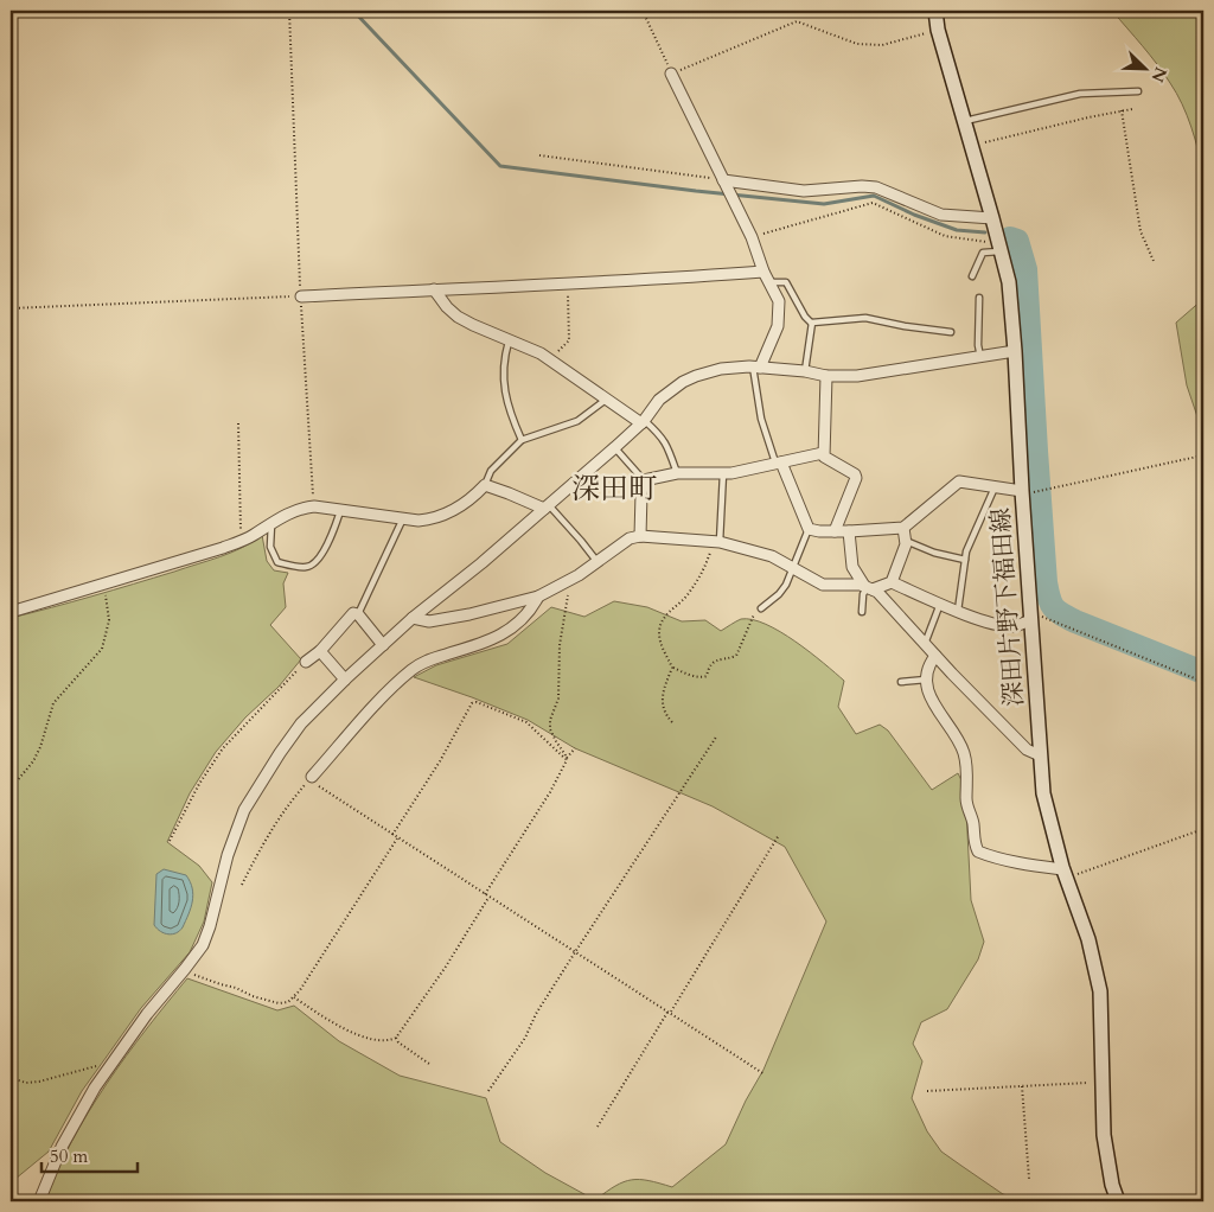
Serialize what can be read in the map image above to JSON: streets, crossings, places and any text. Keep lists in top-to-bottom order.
{
  "streets": {
    "main road": ["深田片野下福田線"]
  },
  "districts": ["深田町"],
  "scale_bar": "50 m",
  "north": "bottom right"
}
